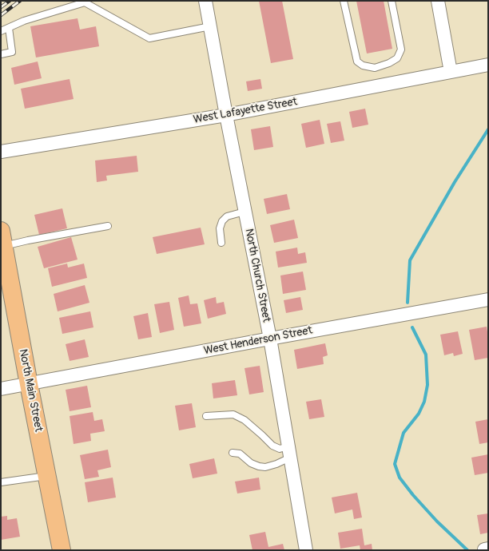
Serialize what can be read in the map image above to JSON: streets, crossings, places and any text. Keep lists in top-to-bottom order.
{
  "streets": {
    "main road": ["North Main Street"],
    "street": ["West Lafayette Street", "North Church Street", "West Henderson Street"]
  },
  "crossings": [
    ["West Lafayette Street", "North Church Street"],
    ["North Church Street", "West Henderson Street"],
    ["West Henderson Street", "North Main Street"]
  ]
}
